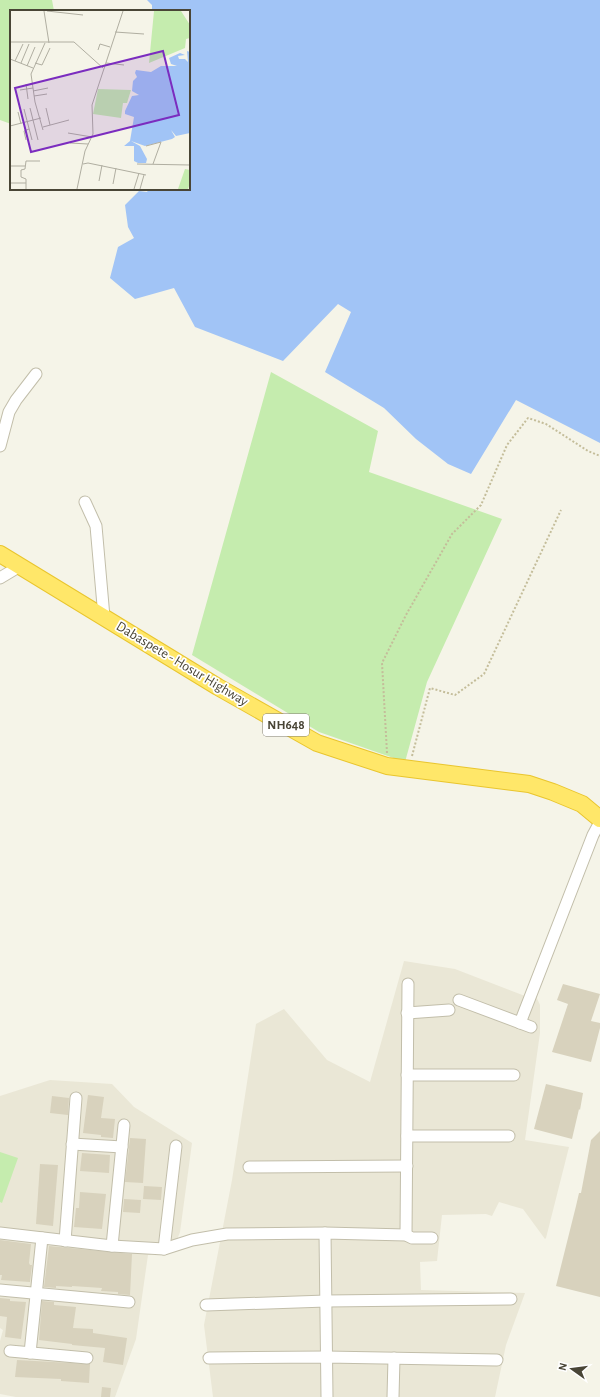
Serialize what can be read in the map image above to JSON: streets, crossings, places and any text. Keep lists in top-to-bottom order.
{
  "streets": {
    "highway": ["Dabaspete - Hosur Highway", "NH648"]
  },
  "north": "left"
}
